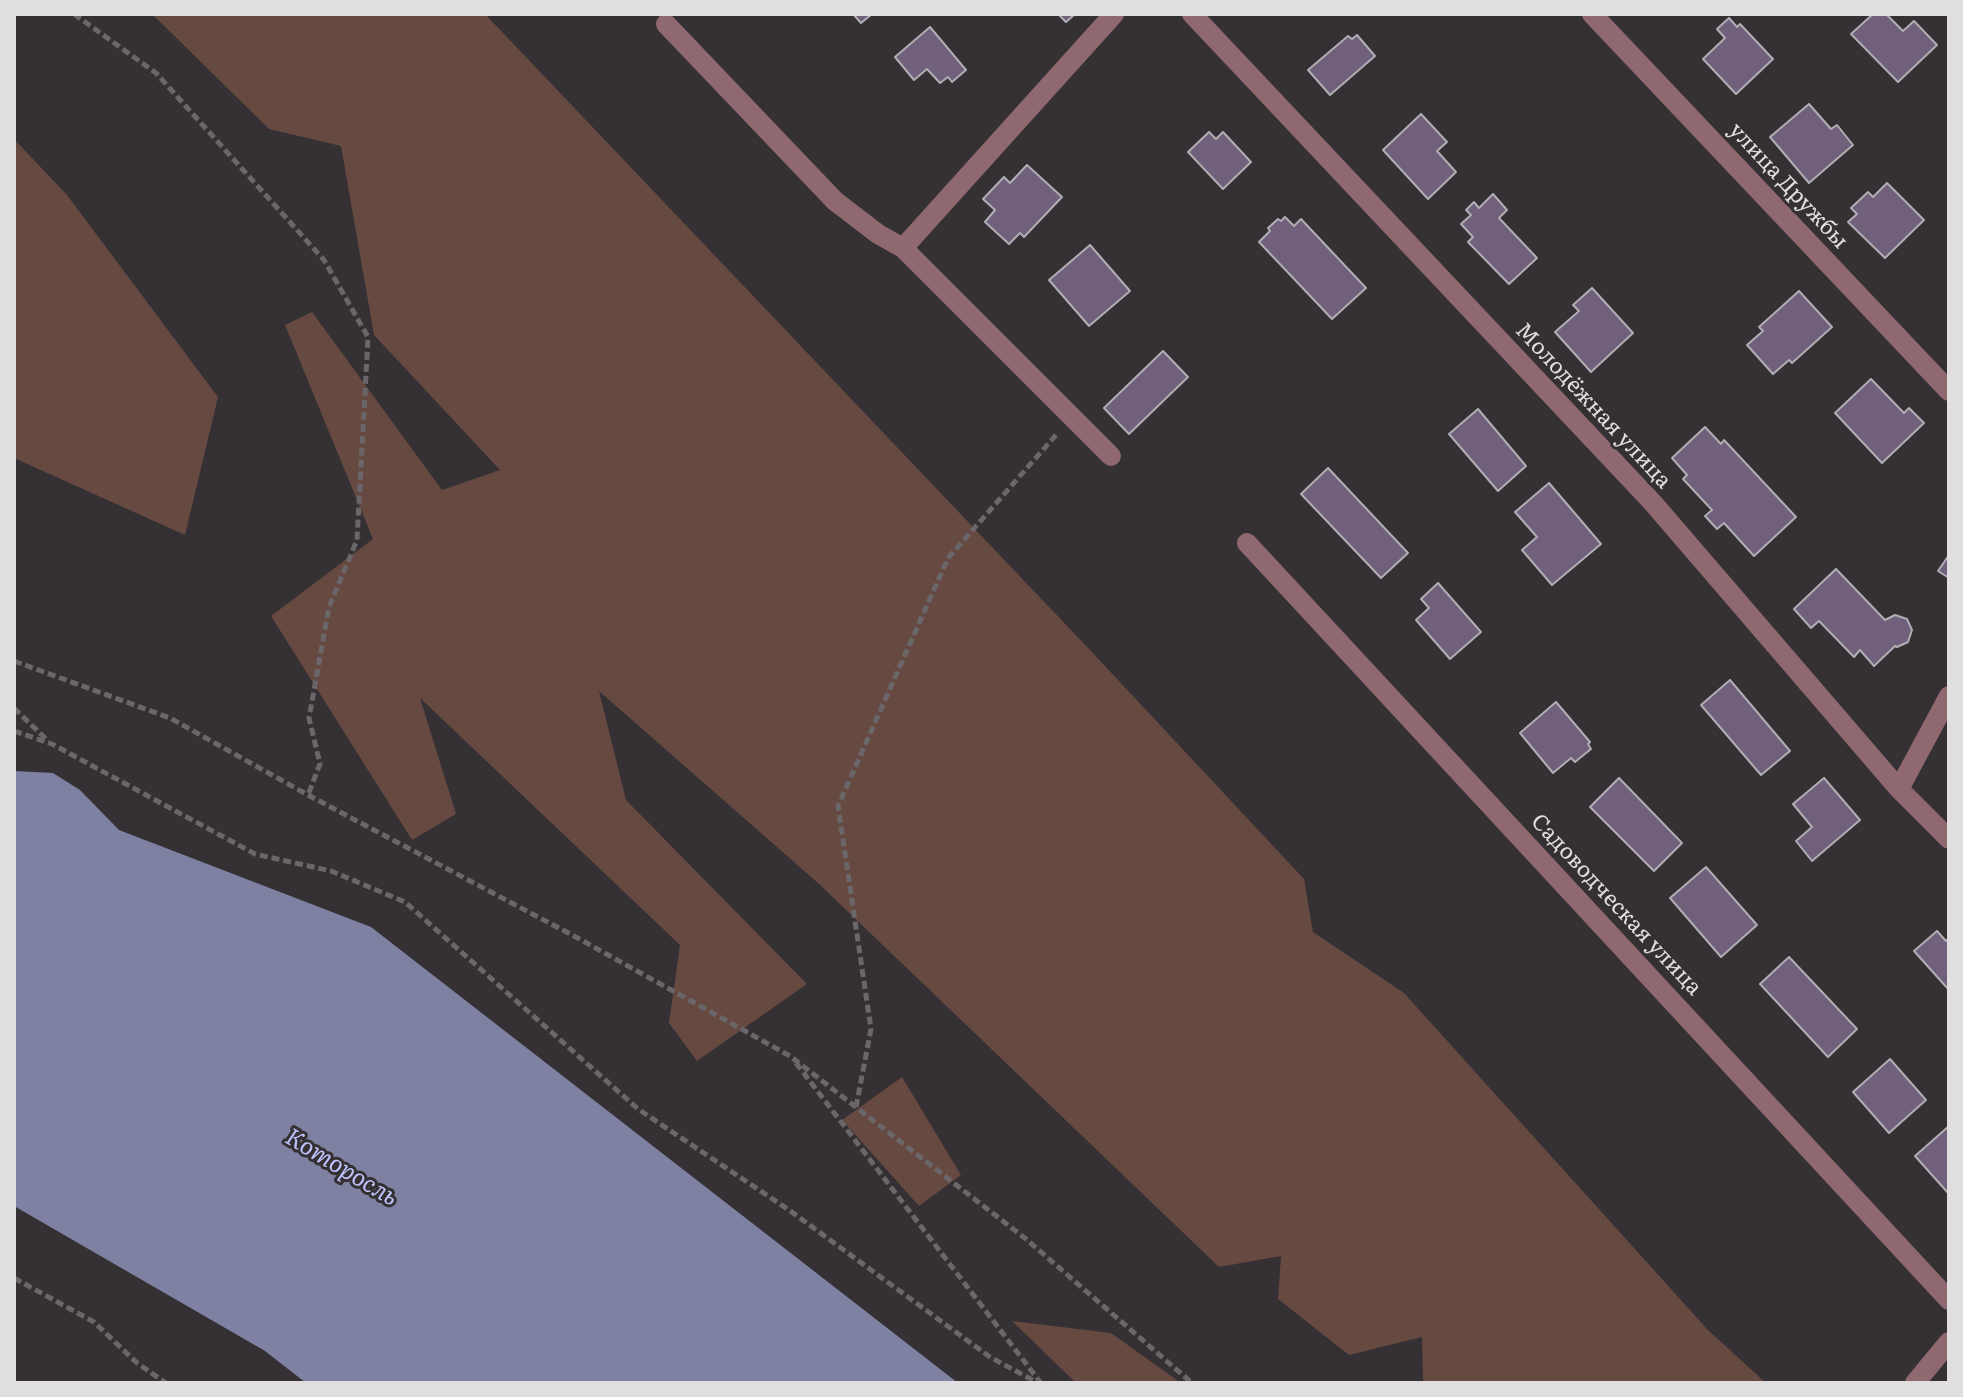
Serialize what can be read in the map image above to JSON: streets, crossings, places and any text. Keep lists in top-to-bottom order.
{
  "streets": {
    "street": ["улица Дружбы", "Молодёжная улица", "Садоводческая улица"]
  },
  "water": ["Которосль"]
}
